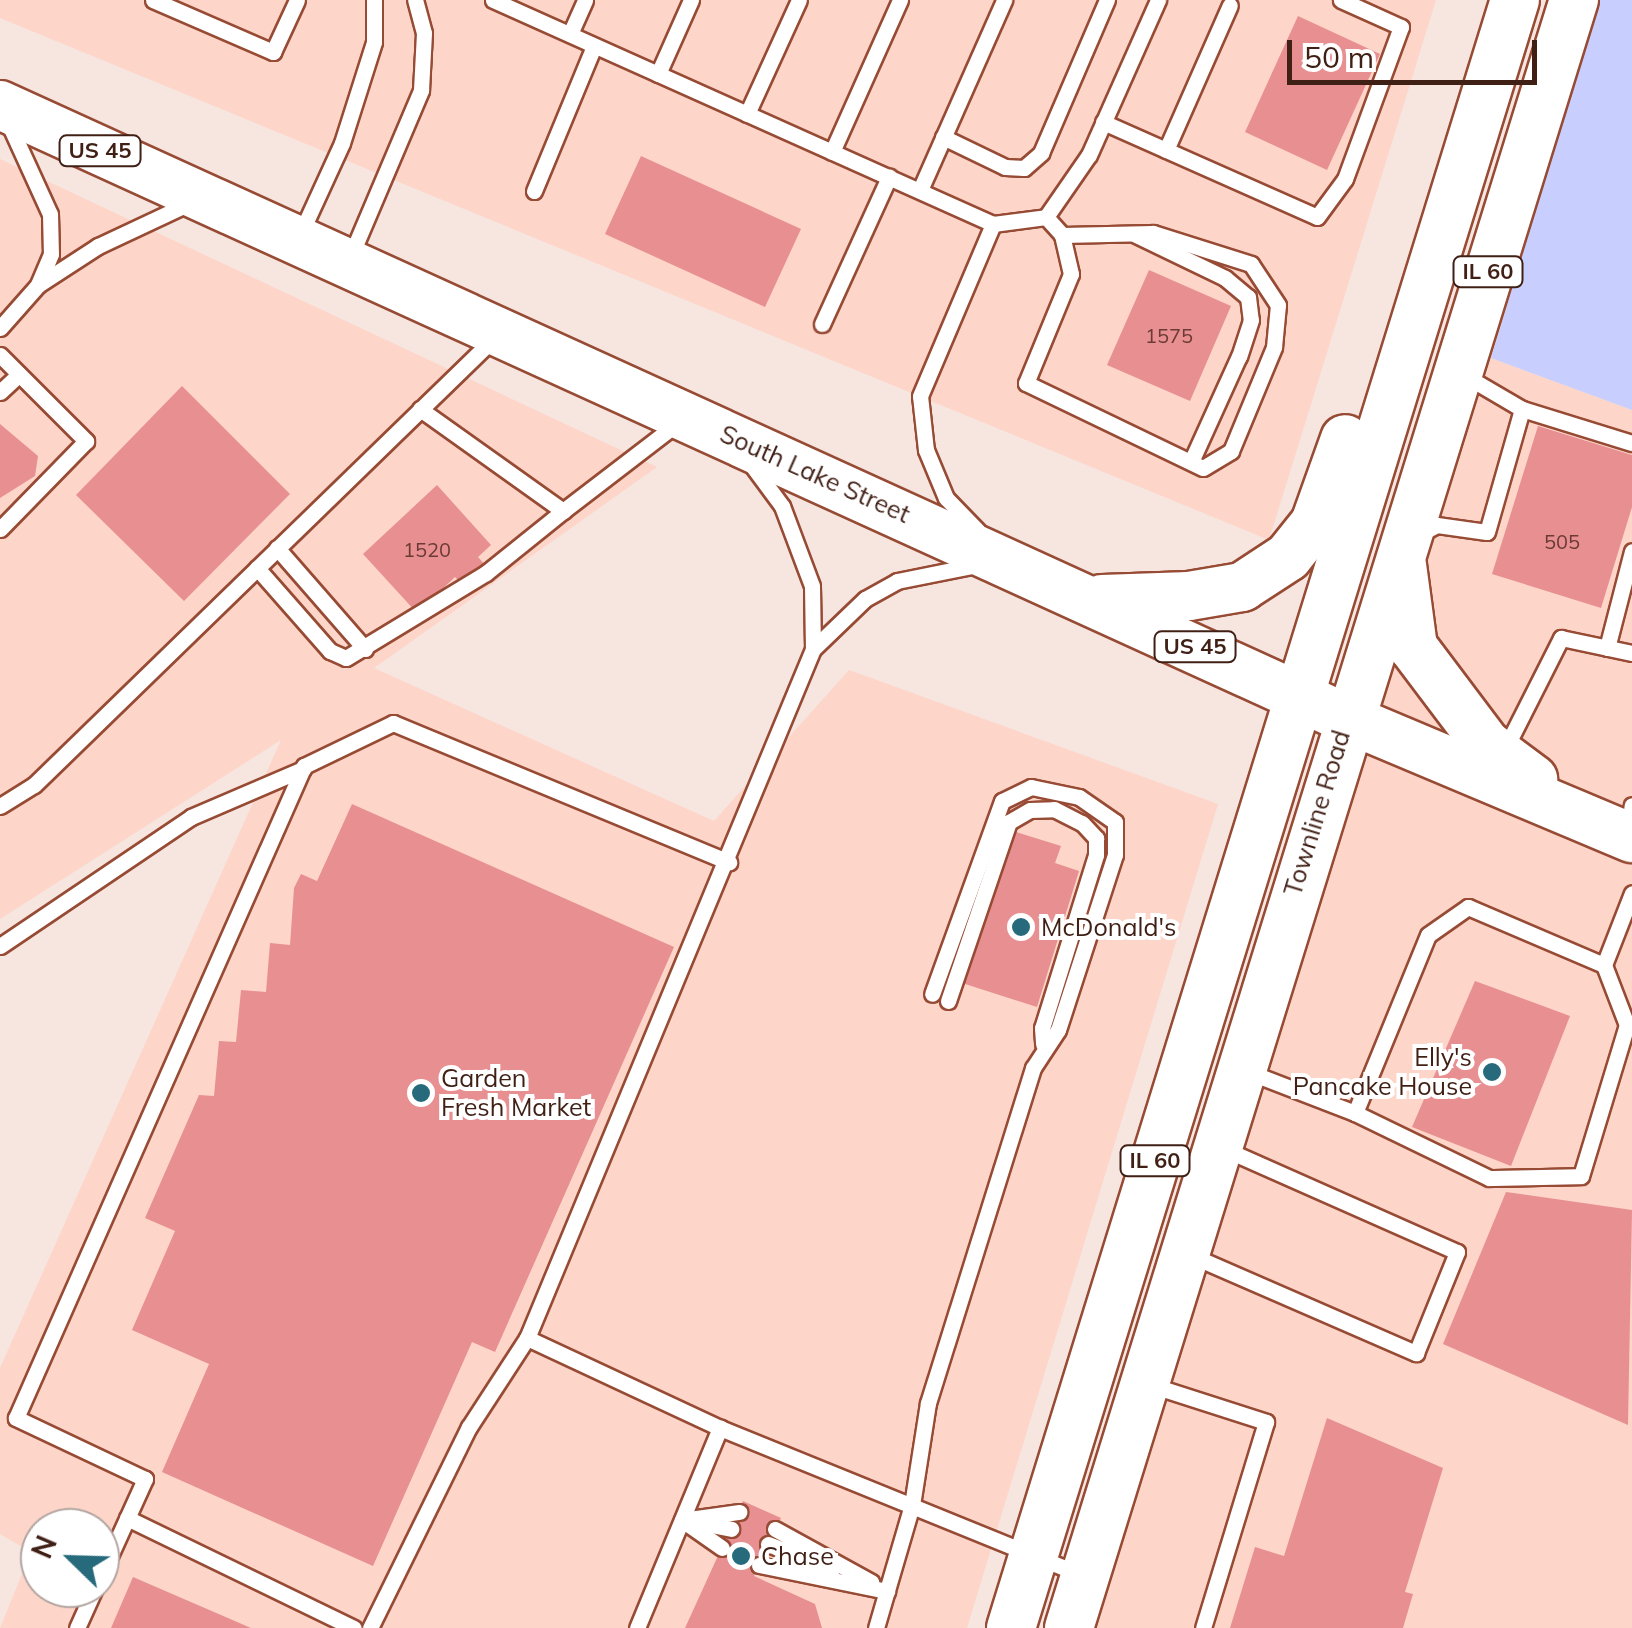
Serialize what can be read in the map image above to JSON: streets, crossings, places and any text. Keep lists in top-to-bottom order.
{
  "streets": {
    "main road": [
      "US 45",
      "IL 60",
      "South Lake Street",
      "Townline Road"
    ]
  },
  "crossings": [
    ["IL 60", "South Lake Street"],
    ["South Lake Street", "Townline Road"]
  ],
  "places": [
    "McDonald's",
    "Elly's Pancake House",
    "Garden Fresh Market",
    "Chase"
  ],
  "house_numbers": ["1575", "505", "1520"],
  "scale_bar": "50 m",
  "north": "top left"
}
